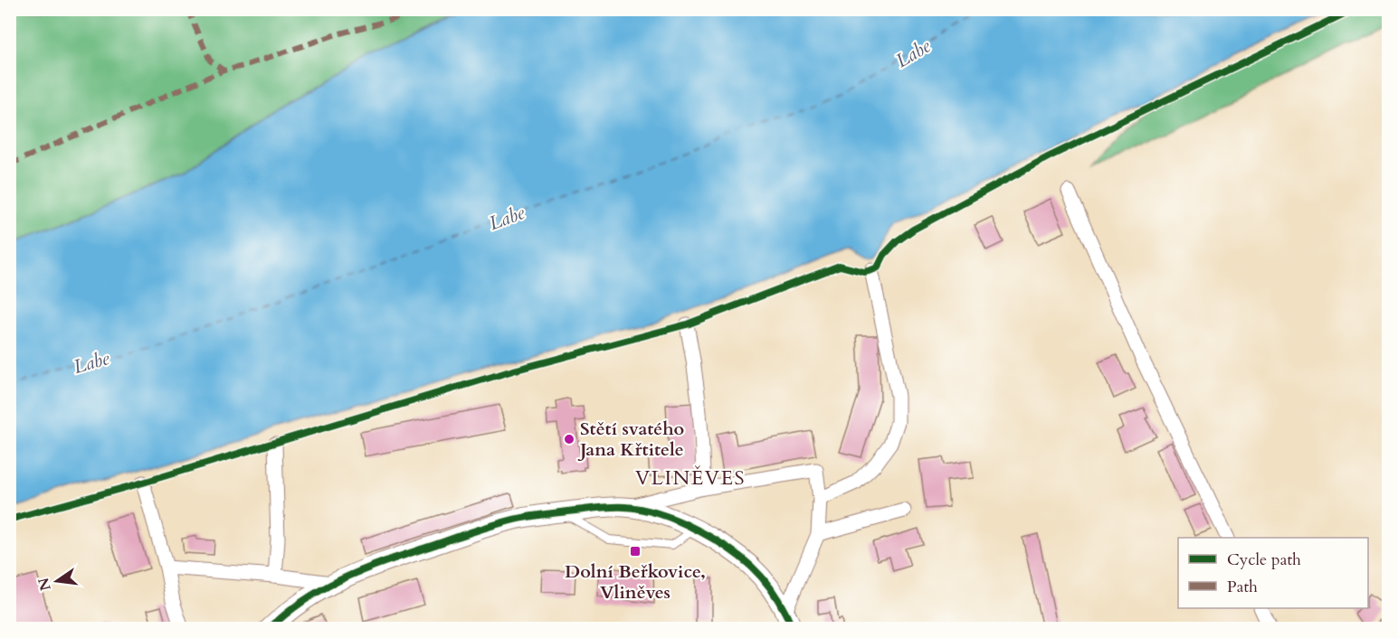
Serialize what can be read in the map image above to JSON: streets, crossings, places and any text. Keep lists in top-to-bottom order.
{
  "districts": ["VLINĚVES"],
  "water": ["Labe"],
  "places": {
    "other": ["Stětí svatého Jana Křtitele"],
    "transit": ["Dolní Beřkovice, Vliněves"]
  },
  "legend": ["Cycle path", "Path"],
  "north": "left"
}
